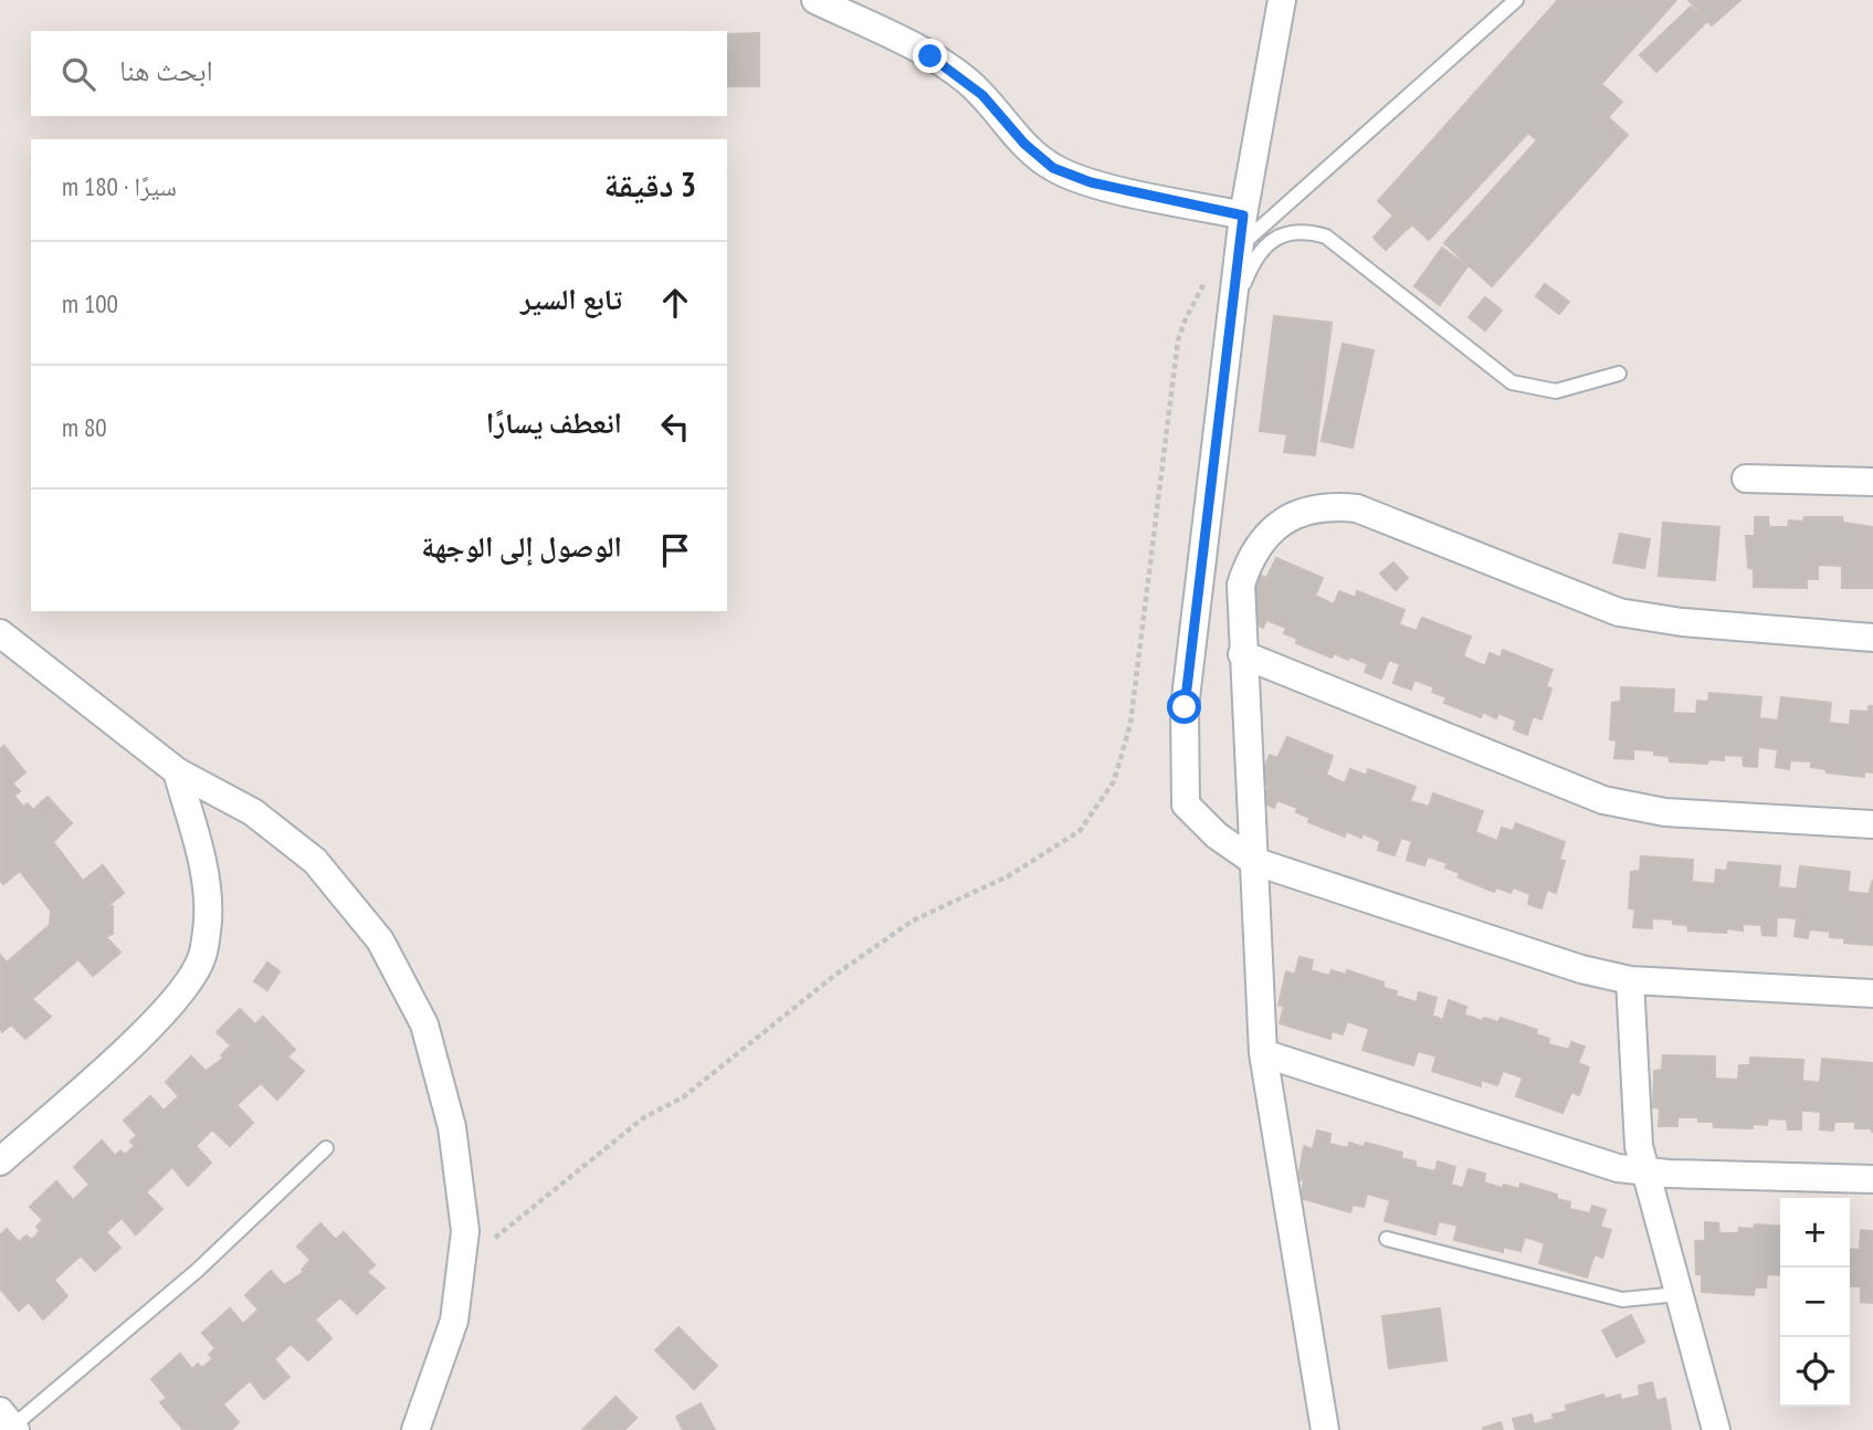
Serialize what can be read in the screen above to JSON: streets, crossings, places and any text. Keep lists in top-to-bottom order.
{
  "page": {
    "search": "ابحث هنا",
    "heading": ["3 دقيقة", "سيرًا · 180 m"],
    "list": [
      ["تابع السير", "100 m"],
      ["انعطف يسارًا", "80 m"],
      "الوصول إلى الوجهة"
    ],
    "map_buttons": ["+", "−"]
  }
}
